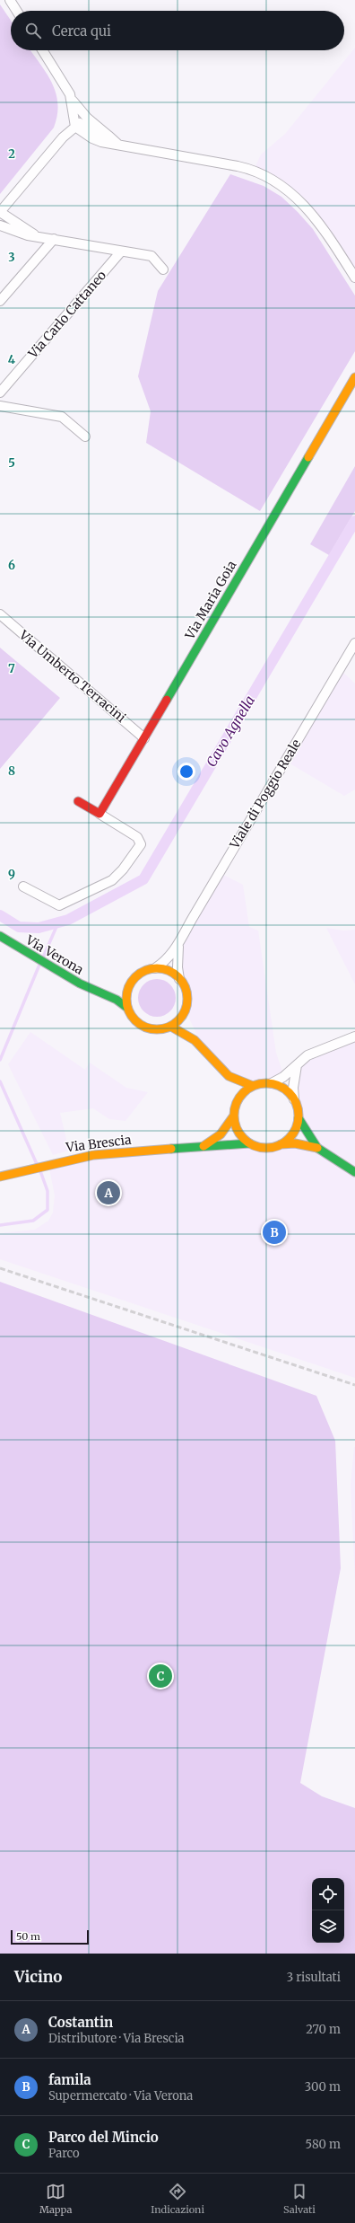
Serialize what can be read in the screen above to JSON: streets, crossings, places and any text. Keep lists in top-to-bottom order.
{
  "streets": {
    "main road": ["Via Maria Goia", "Via Verona", "Via Brescia"],
    "street": ["Via Carlo Cattaneo", "Via Umberto Terracini", "Viale di Poggio Reale"]
  },
  "crossings": [
    ["Via Maria Goia", "Via Umberto Terracini"],
    ["Viale di Poggio Reale", "Via Verona"]
  ],
  "water": ["Cavo Agnella"],
  "scale_bar": "50 m",
  "page": {
    "search": "Cerca qui",
    "pins": ["A", "B", "C"],
    "scale": "50 m",
    "heading": ["Vicino", "3 risultati"],
    "list": [
      {
        "mark": "A",
        "name": "Costantin",
        "note": "Distributore · Via Brescia",
        "value": "270 m"
      },
      {
        "mark": "B",
        "name": "famila",
        "note": "Supermercato · Via Verona",
        "value": "300 m"
      },
      {
        "mark": "C",
        "name": "Parco del Mincio",
        "note": "Parco",
        "value": "580 m"
      }
    ],
    "nav": ["Mappa", "Indicazioni", "Salvati"]
  },
  "grid": {
    "rows": [
      "2",
      "3",
      "4",
      "5",
      "6",
      "7",
      "8",
      "9"
    ]
  }
}
